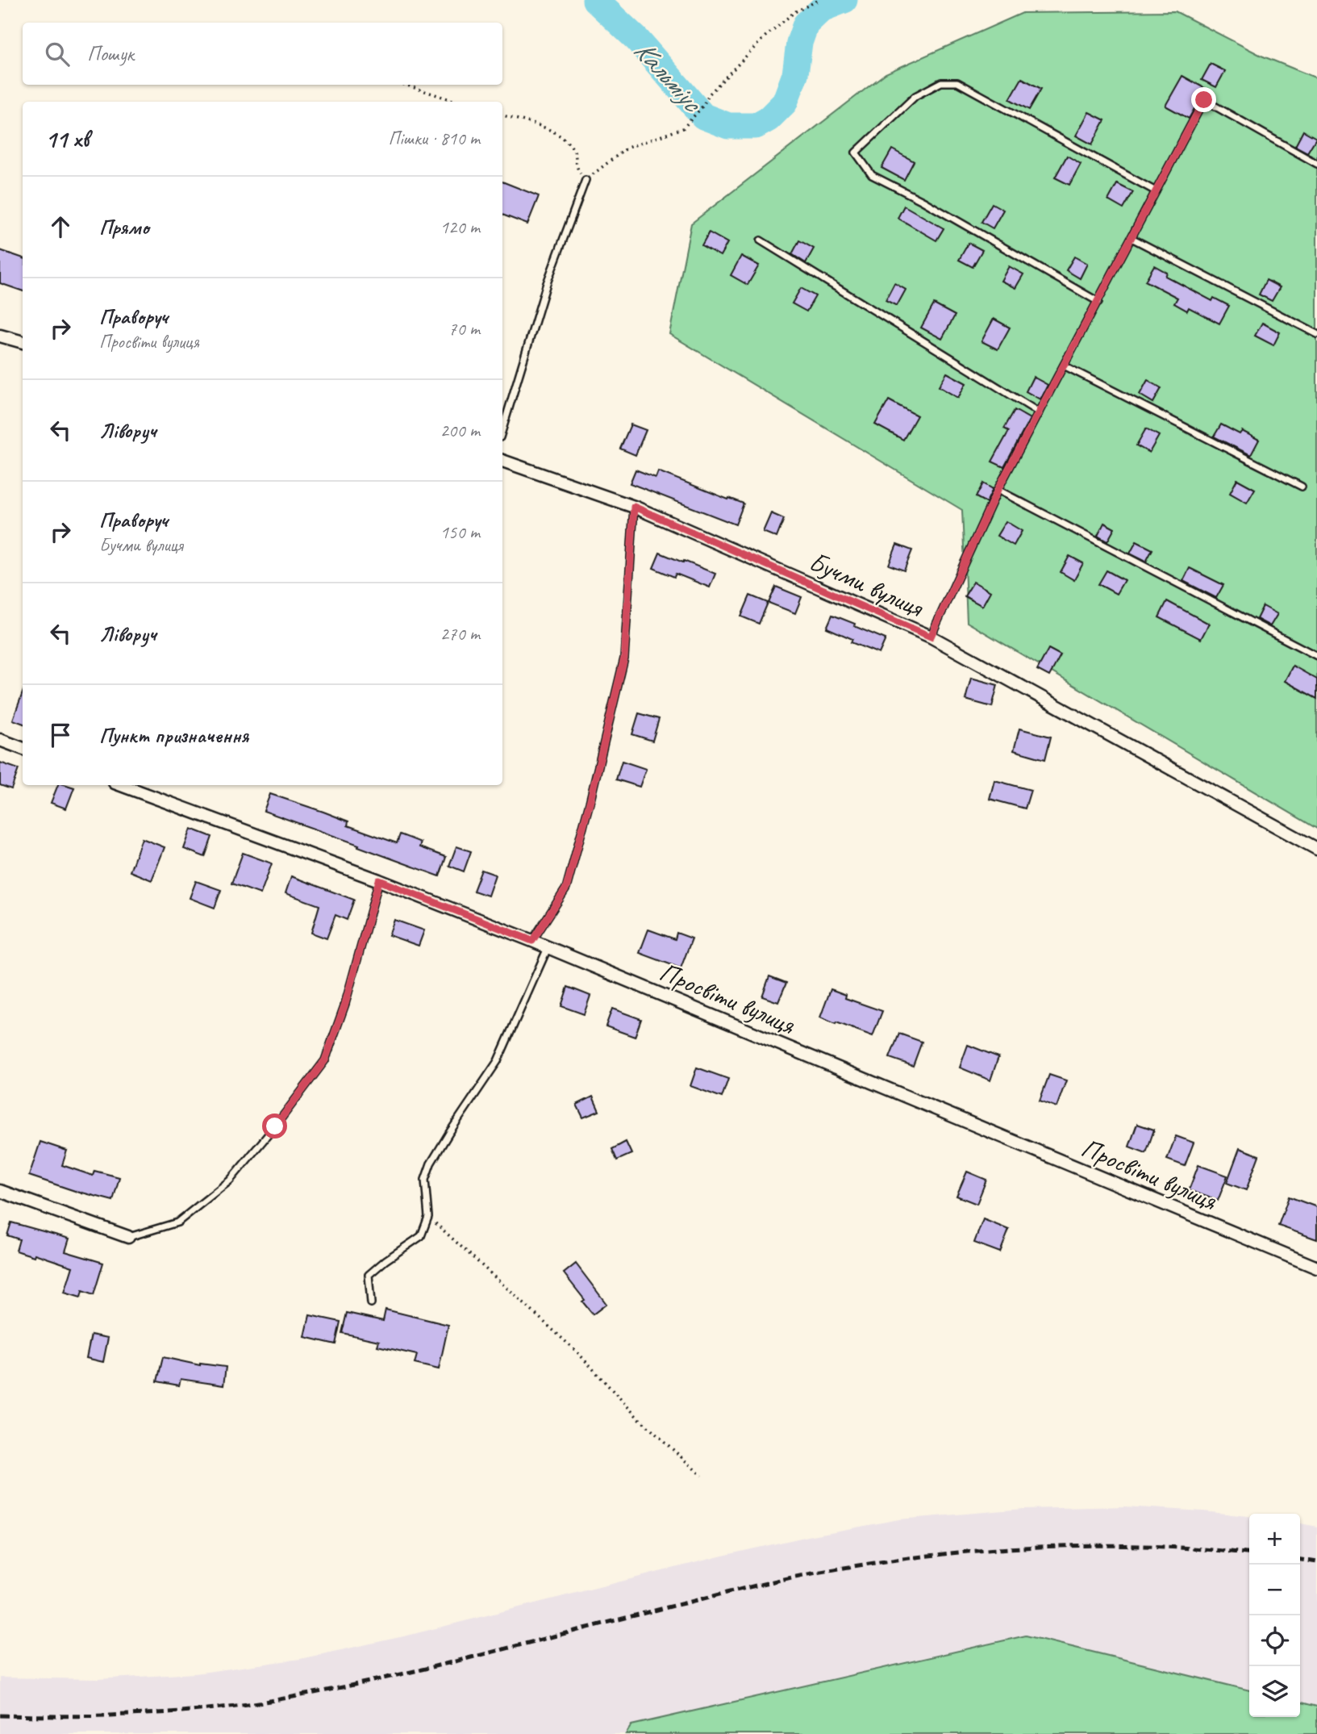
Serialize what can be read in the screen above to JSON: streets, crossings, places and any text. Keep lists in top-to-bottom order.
{
  "streets": {
    "street": ["Бучми вулиця", "Просвіти вулиця"]
  },
  "water": ["Кальміус"],
  "page": {
    "search": "Пошук",
    "heading": ["11 хв", "Пішки · 810 m"],
    "list": [
      ["Прямо", "120 m"],
      ["Праворуч", "Просвіти вулиця", "70 m"],
      ["Ліворуч", "200 m"],
      ["Праворуч", "Бучми вулиця", "150 m"],
      ["Ліворуч", "270 m"],
      "Пункт призначення"
    ],
    "map_buttons": ["+", "−"]
  }
}
